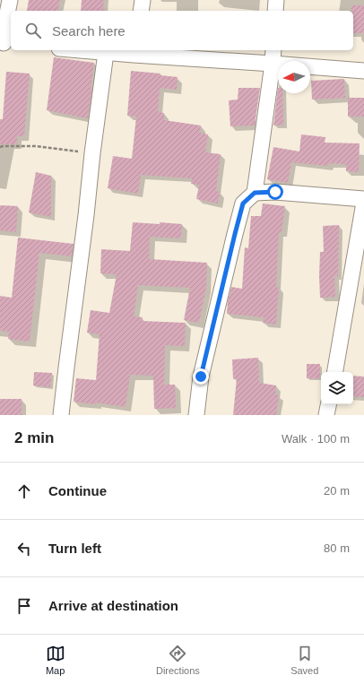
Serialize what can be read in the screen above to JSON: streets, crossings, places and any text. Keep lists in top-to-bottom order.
{
  "north": "left",
  "page": {
    "search": "Search here",
    "heading": ["2 min", "Walk · 100 m"],
    "list": [
      ["Continue", "20 m"],
      ["Turn left", "80 m"],
      "Arrive at destination"
    ],
    "nav": ["Map", "Directions", "Saved"]
  }
}
